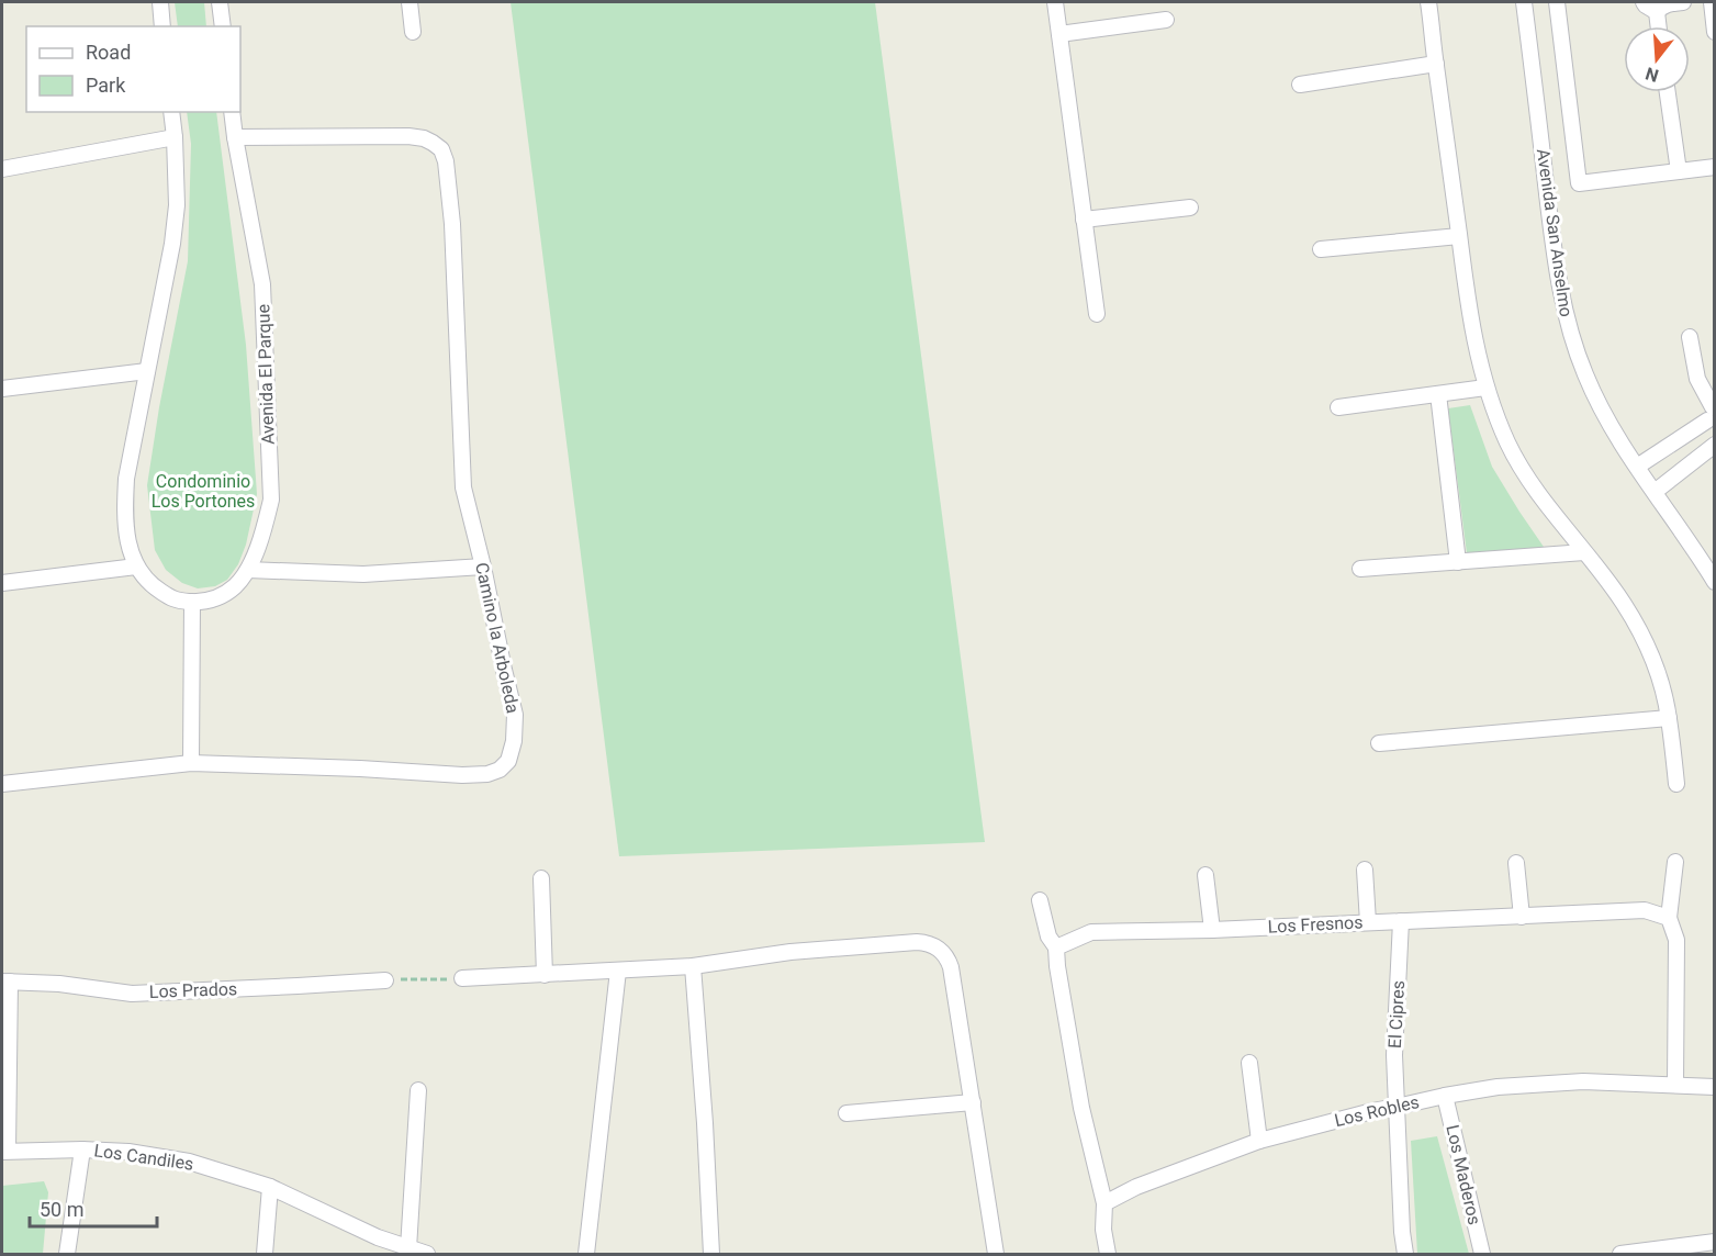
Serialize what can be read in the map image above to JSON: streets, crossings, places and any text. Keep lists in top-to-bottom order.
{
  "streets": {
    "street": [
      "Avenida San Anselmo",
      "Avenida El Parque",
      "Camino la Arboleda",
      "Los Fresnos",
      "Los Prados",
      "El Cipres",
      "Los Robles",
      "Los Candiles",
      "Los Maderos"
    ]
  },
  "crossings": [
    ["Avenida El Parque", "Camino la Arboleda"],
    ["Los Fresnos", "El Cipres"],
    ["El Cipres", "Los Robles"],
    ["Los Robles", "Los Maderos"]
  ],
  "parks": ["Condominio Los Portones"],
  "legend": ["Road", "Park"],
  "scale_bar": "50 m",
  "north": "bottom"
}
